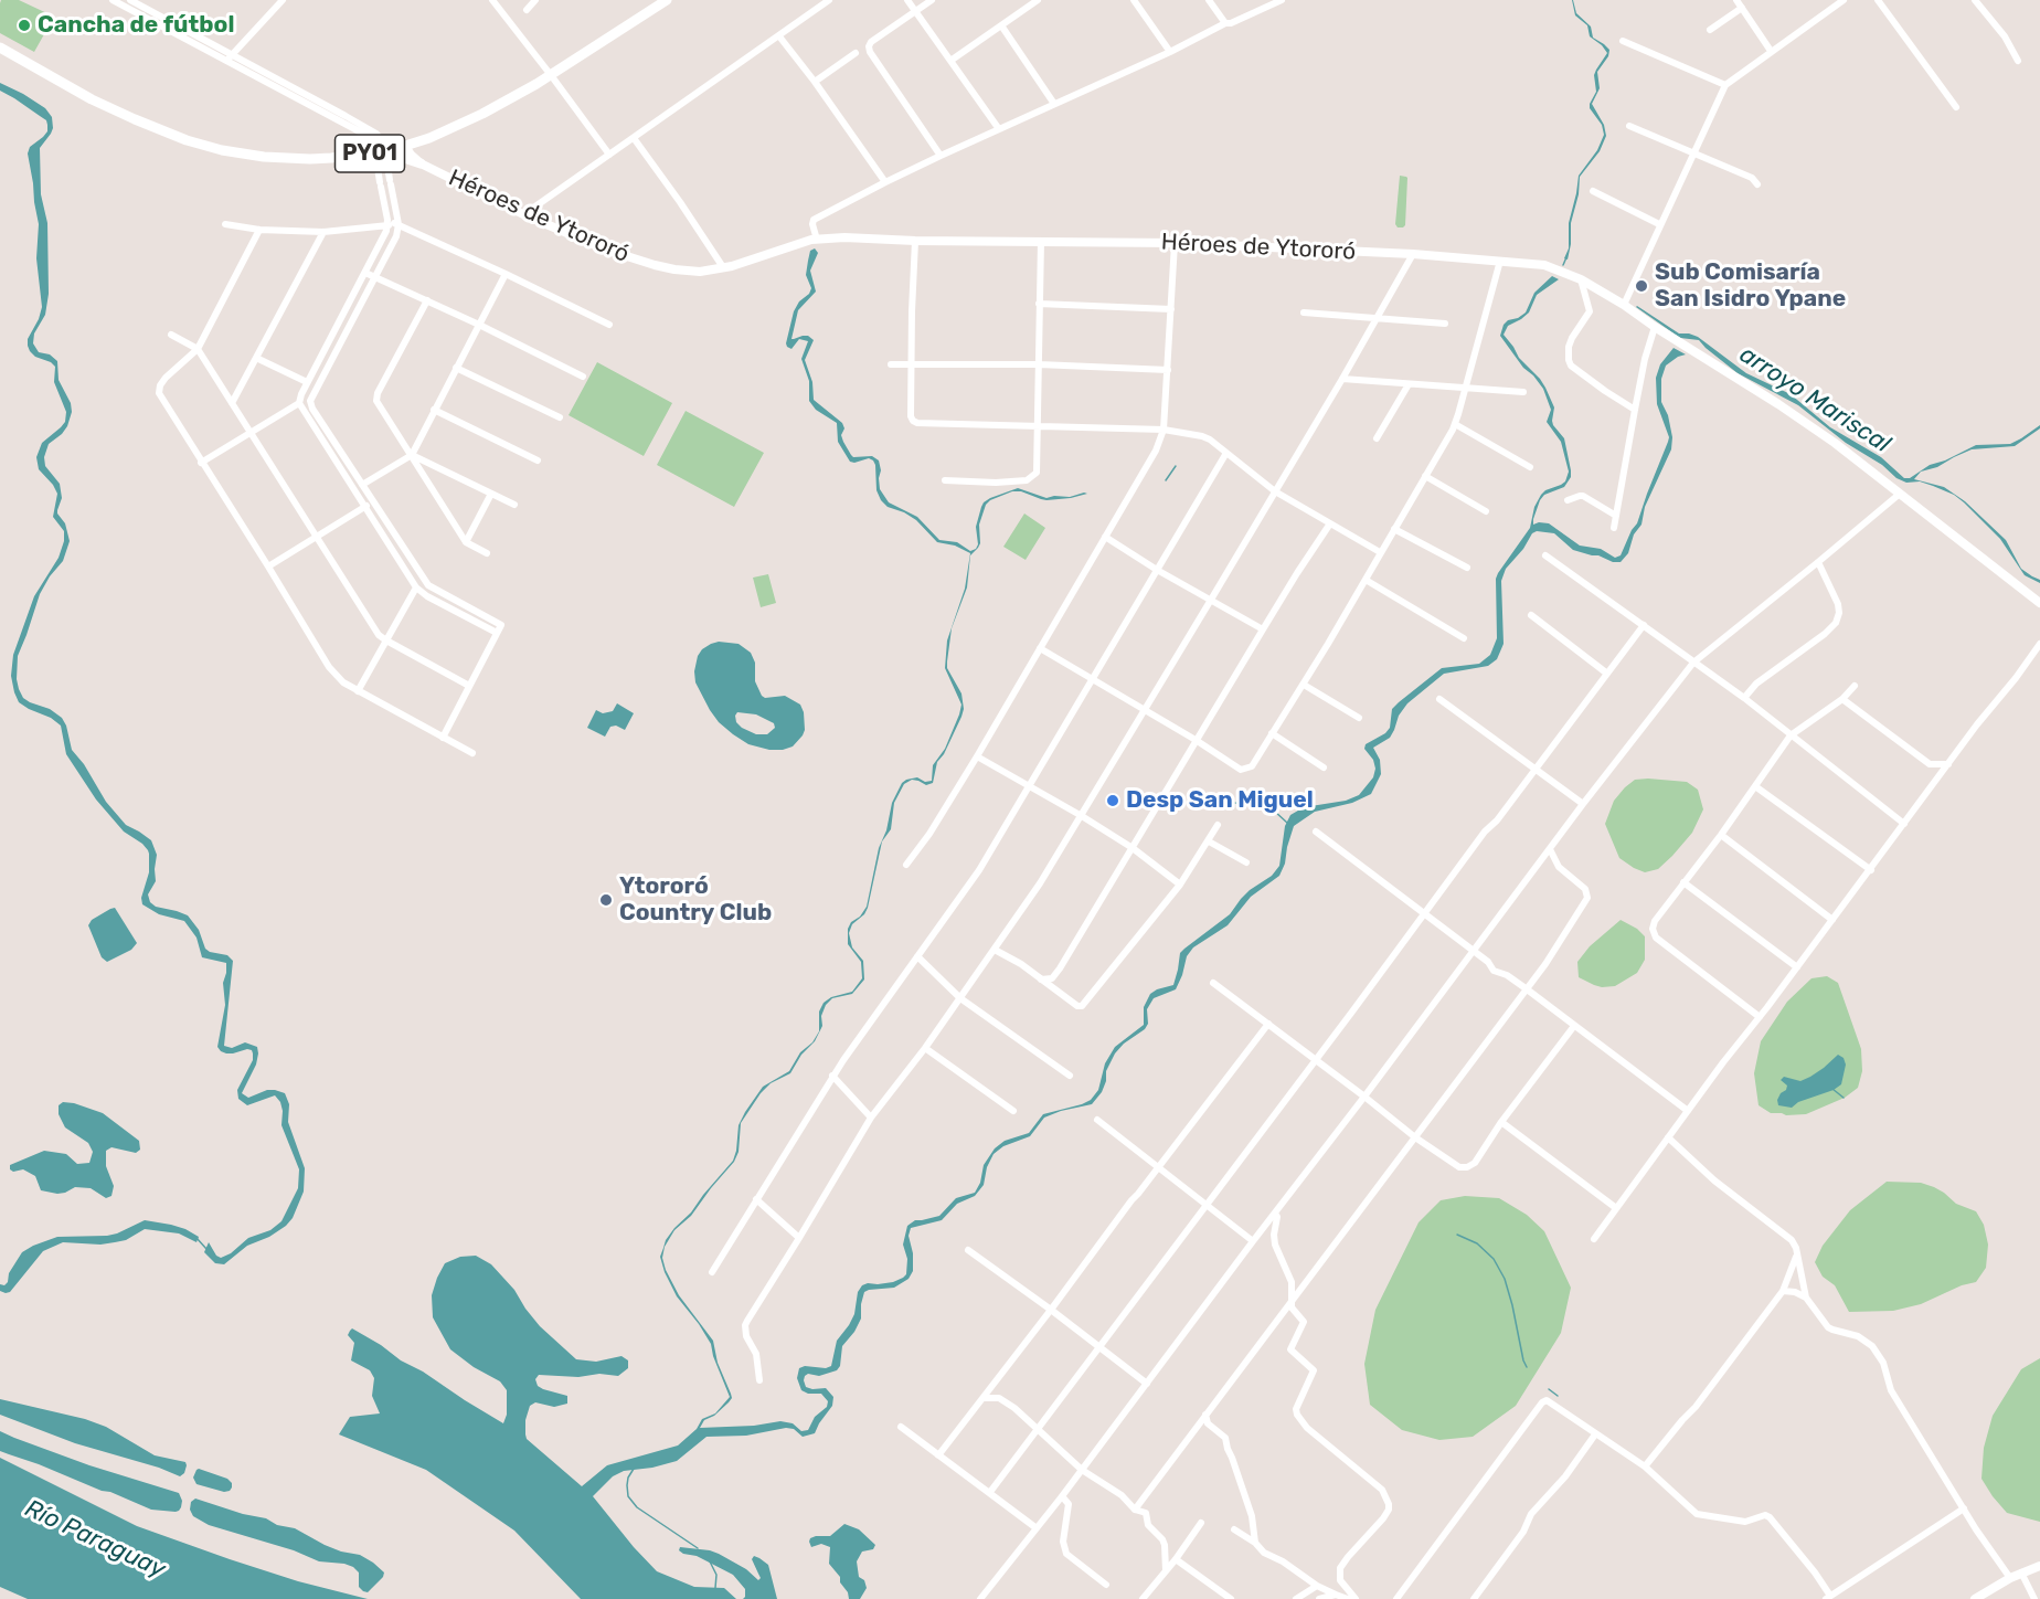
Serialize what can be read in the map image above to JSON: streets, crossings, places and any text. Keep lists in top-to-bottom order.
{
  "streets": {
    "highway": ["PY01"],
    "main road": ["Héroes de Ytororó"]
  },
  "crossings": [
    ["PY01", "Héroes de Ytororó"]
  ],
  "water": ["arroyo Mariscal", "Río Paraguay"],
  "places": [
    "Cancha de fútbol",
    "Sub Comisaría San Isidro Ypane",
    "Desp San Miguel",
    "Ytororó Country Club"
  ]
}
